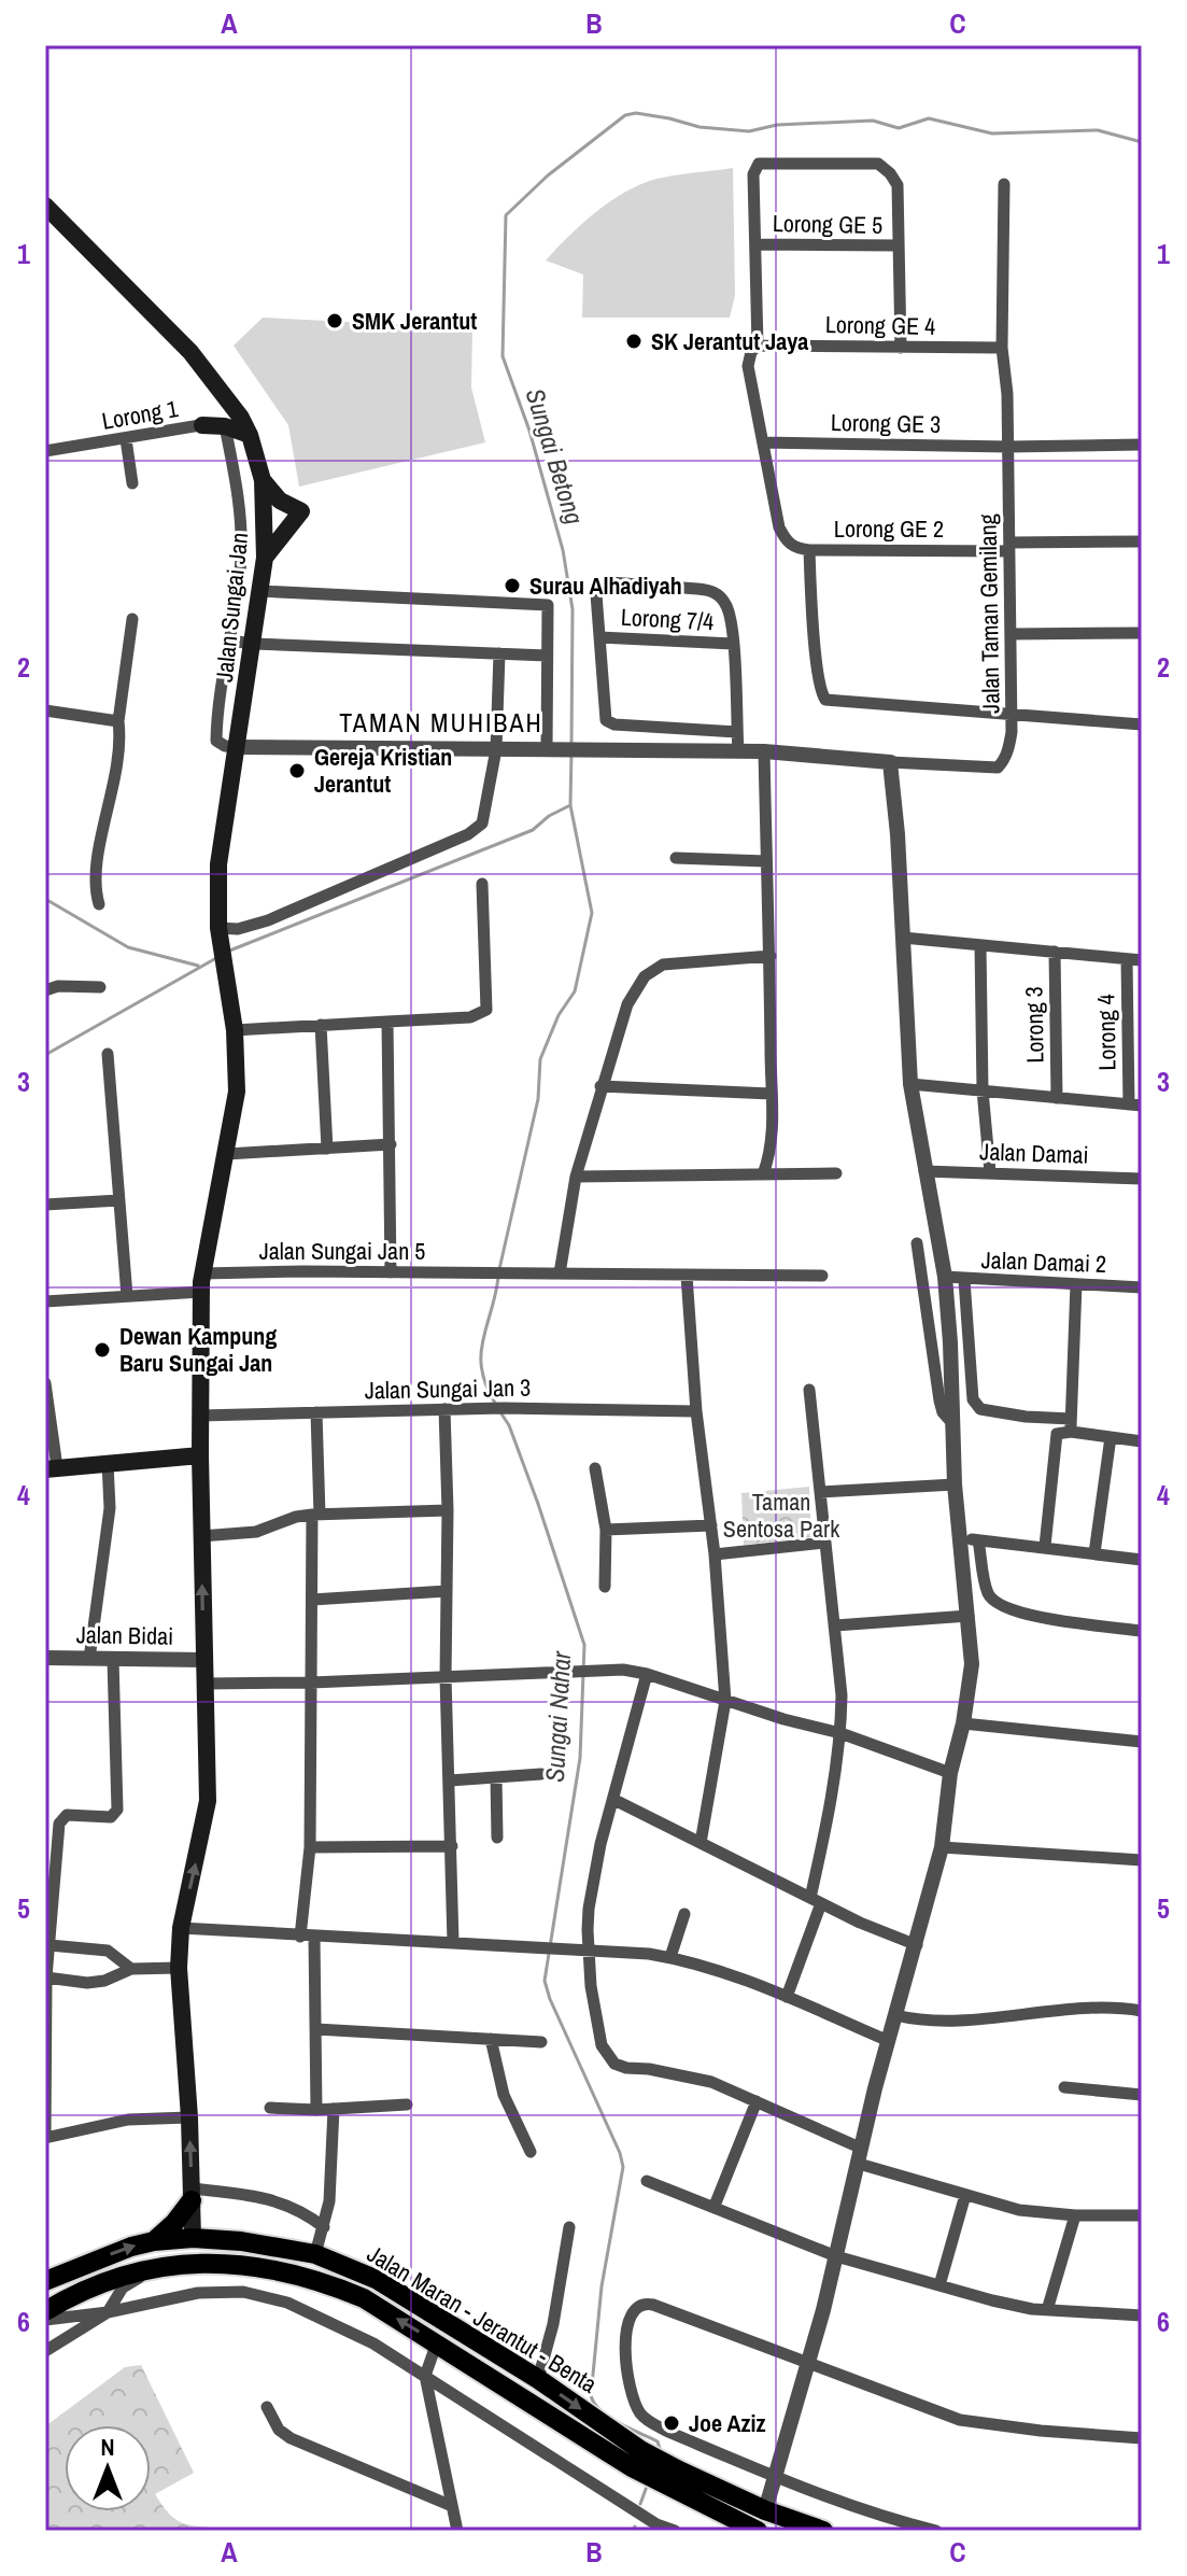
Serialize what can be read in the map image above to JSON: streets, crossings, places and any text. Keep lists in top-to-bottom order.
{
  "streets": {
    "main road": ["Jalan Sungai Jan", "Jalan Maran - Jerantut - Benta"],
    "street": [
      "Lorong GE 5",
      "Lorong GE 4",
      "Lorong 1",
      "Lorong GE 3",
      "Lorong GE 2",
      "Jalan Taman Gemilang",
      "Lorong 7/4",
      "Lorong 3",
      "Lorong 4",
      "Jalan Damai",
      "Jalan Sungai Jan 5",
      "Jalan Damai 2",
      "Jalan Sungai Jan 3",
      "Jalan Bidai"
    ]
  },
  "crossings": [
    ["Lorong GE 4", "Jalan Taman Gemilang"],
    ["Lorong GE 3", "Lorong GE 2"],
    ["Lorong GE 3", "Jalan Taman Gemilang"],
    ["Lorong GE 2", "Jalan Taman Gemilang"],
    ["Jalan Sungai Jan", "Jalan Sungai Jan 5"],
    ["Jalan Sungai Jan", "Jalan Sungai Jan 3"],
    ["Jalan Sungai Jan", "Jalan Bidai"],
    ["Jalan Sungai Jan", "Jalan Maran - Jerantut - Benta"]
  ],
  "districts": ["TAMAN MUHIBAH"],
  "water": ["Sungai Betong", "Sungai Nahar"],
  "parks": ["Taman Sentosa Park"],
  "places": [
    "SMK Jerantut",
    "SK Jerantut Jaya",
    "Surau Alhadiyah",
    "Gereja Kristian Jerantut",
    "Dewan Kampung Baru Sungai Jan",
    "Joe Aziz"
  ],
  "north": "top",
  "grid": {
    "columns": ["A", "B", "C"],
    "rows": [
      "1",
      "2",
      "3",
      "4",
      "5",
      "6"
    ]
  }
}
